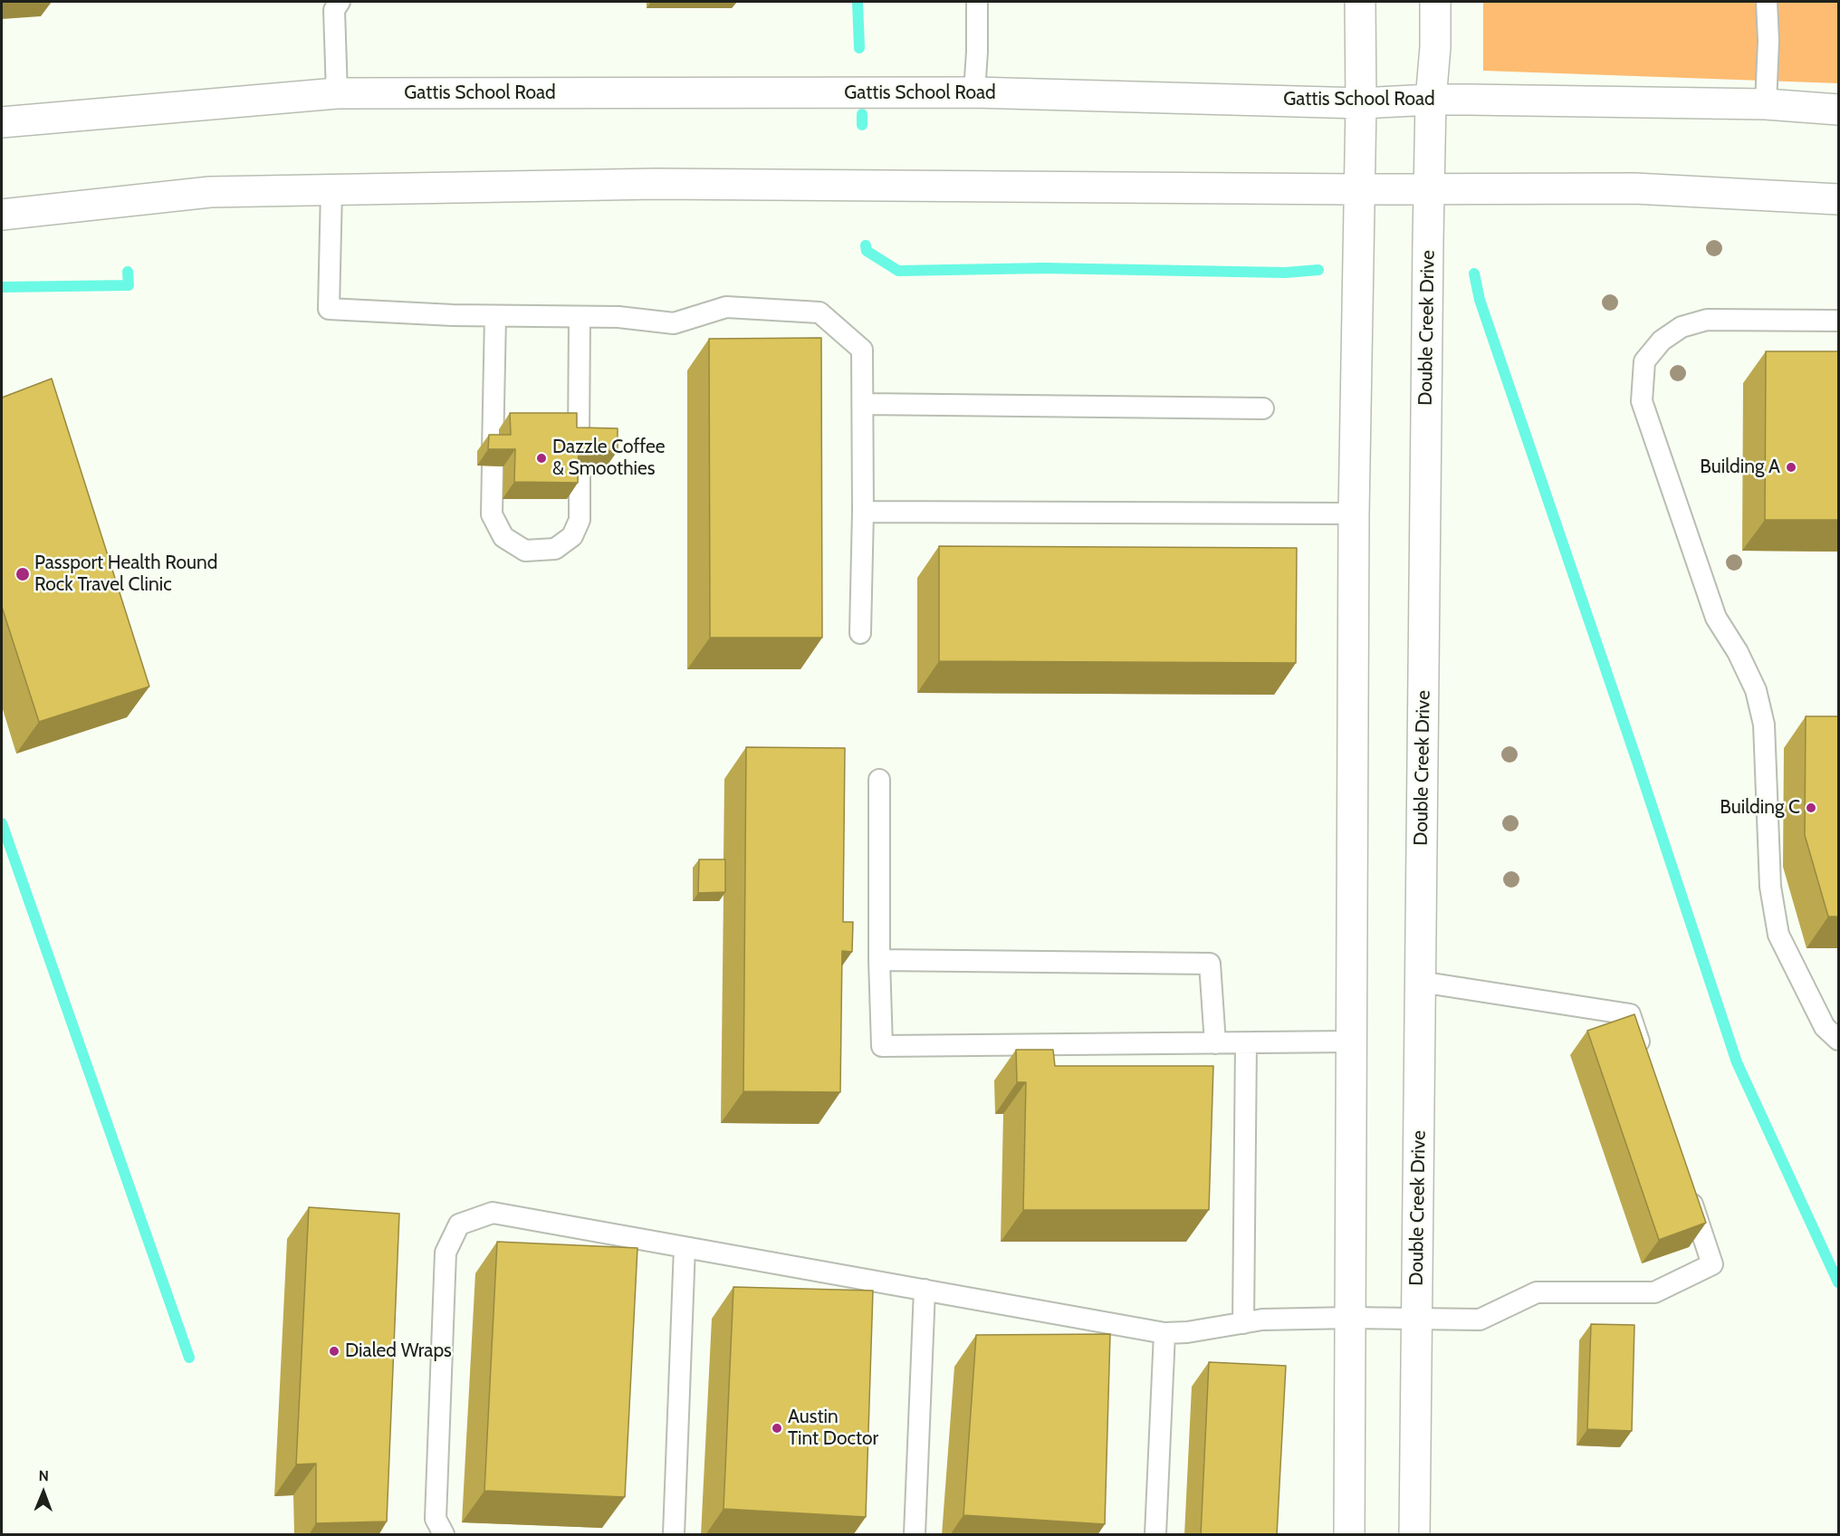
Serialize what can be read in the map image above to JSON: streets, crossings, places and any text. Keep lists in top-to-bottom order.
{
  "streets": {
    "main road": ["Gattis School Road", "Double Creek Drive"]
  },
  "crossings": [
    ["Gattis School Road", "Double Creek Drive"]
  ],
  "places": [
    "Dazzle Coffee & Smoothies",
    "Building A",
    "Passport Health Round Rock Travel Clinic",
    "Building C",
    "Dialed Wraps",
    "Austin Tint Doctor"
  ],
  "north": "top"
}
